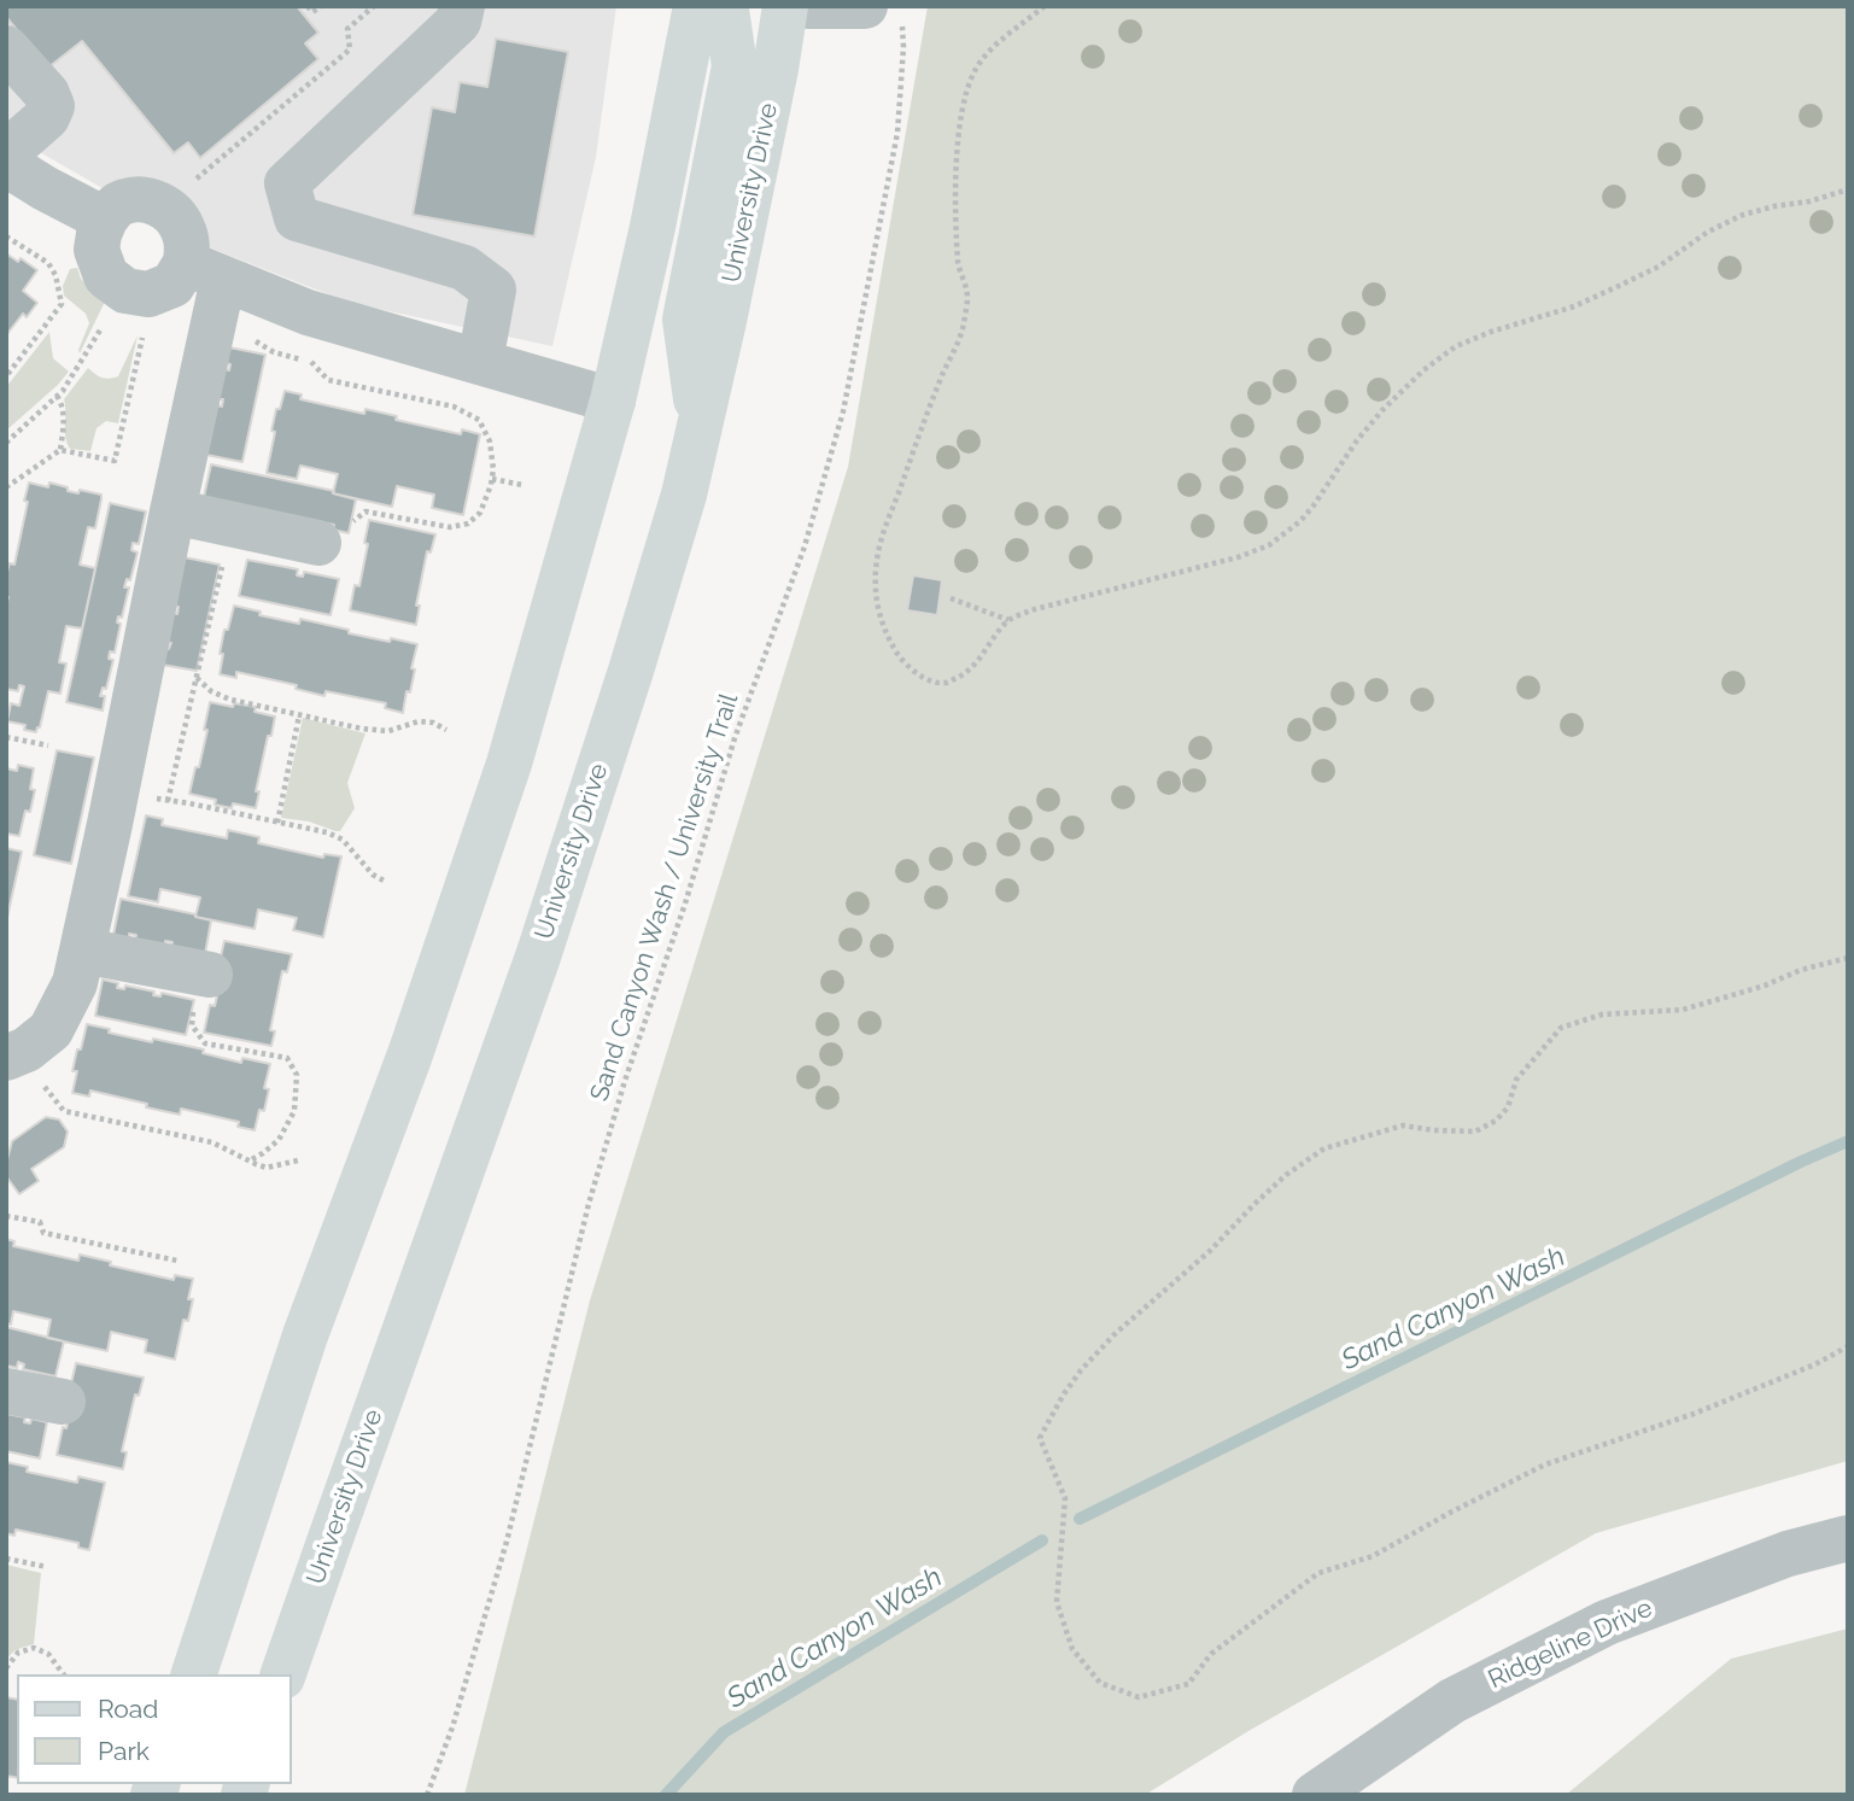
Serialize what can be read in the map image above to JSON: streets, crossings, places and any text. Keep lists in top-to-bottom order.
{
  "streets": {
    "main road": ["University Drive"],
    "street": ["Ridgeline Drive"],
    "path": ["Sand Canyon Wash / University Trail"]
  },
  "water": ["Sand Canyon Wash"],
  "legend": ["Road", "Park"]
}
